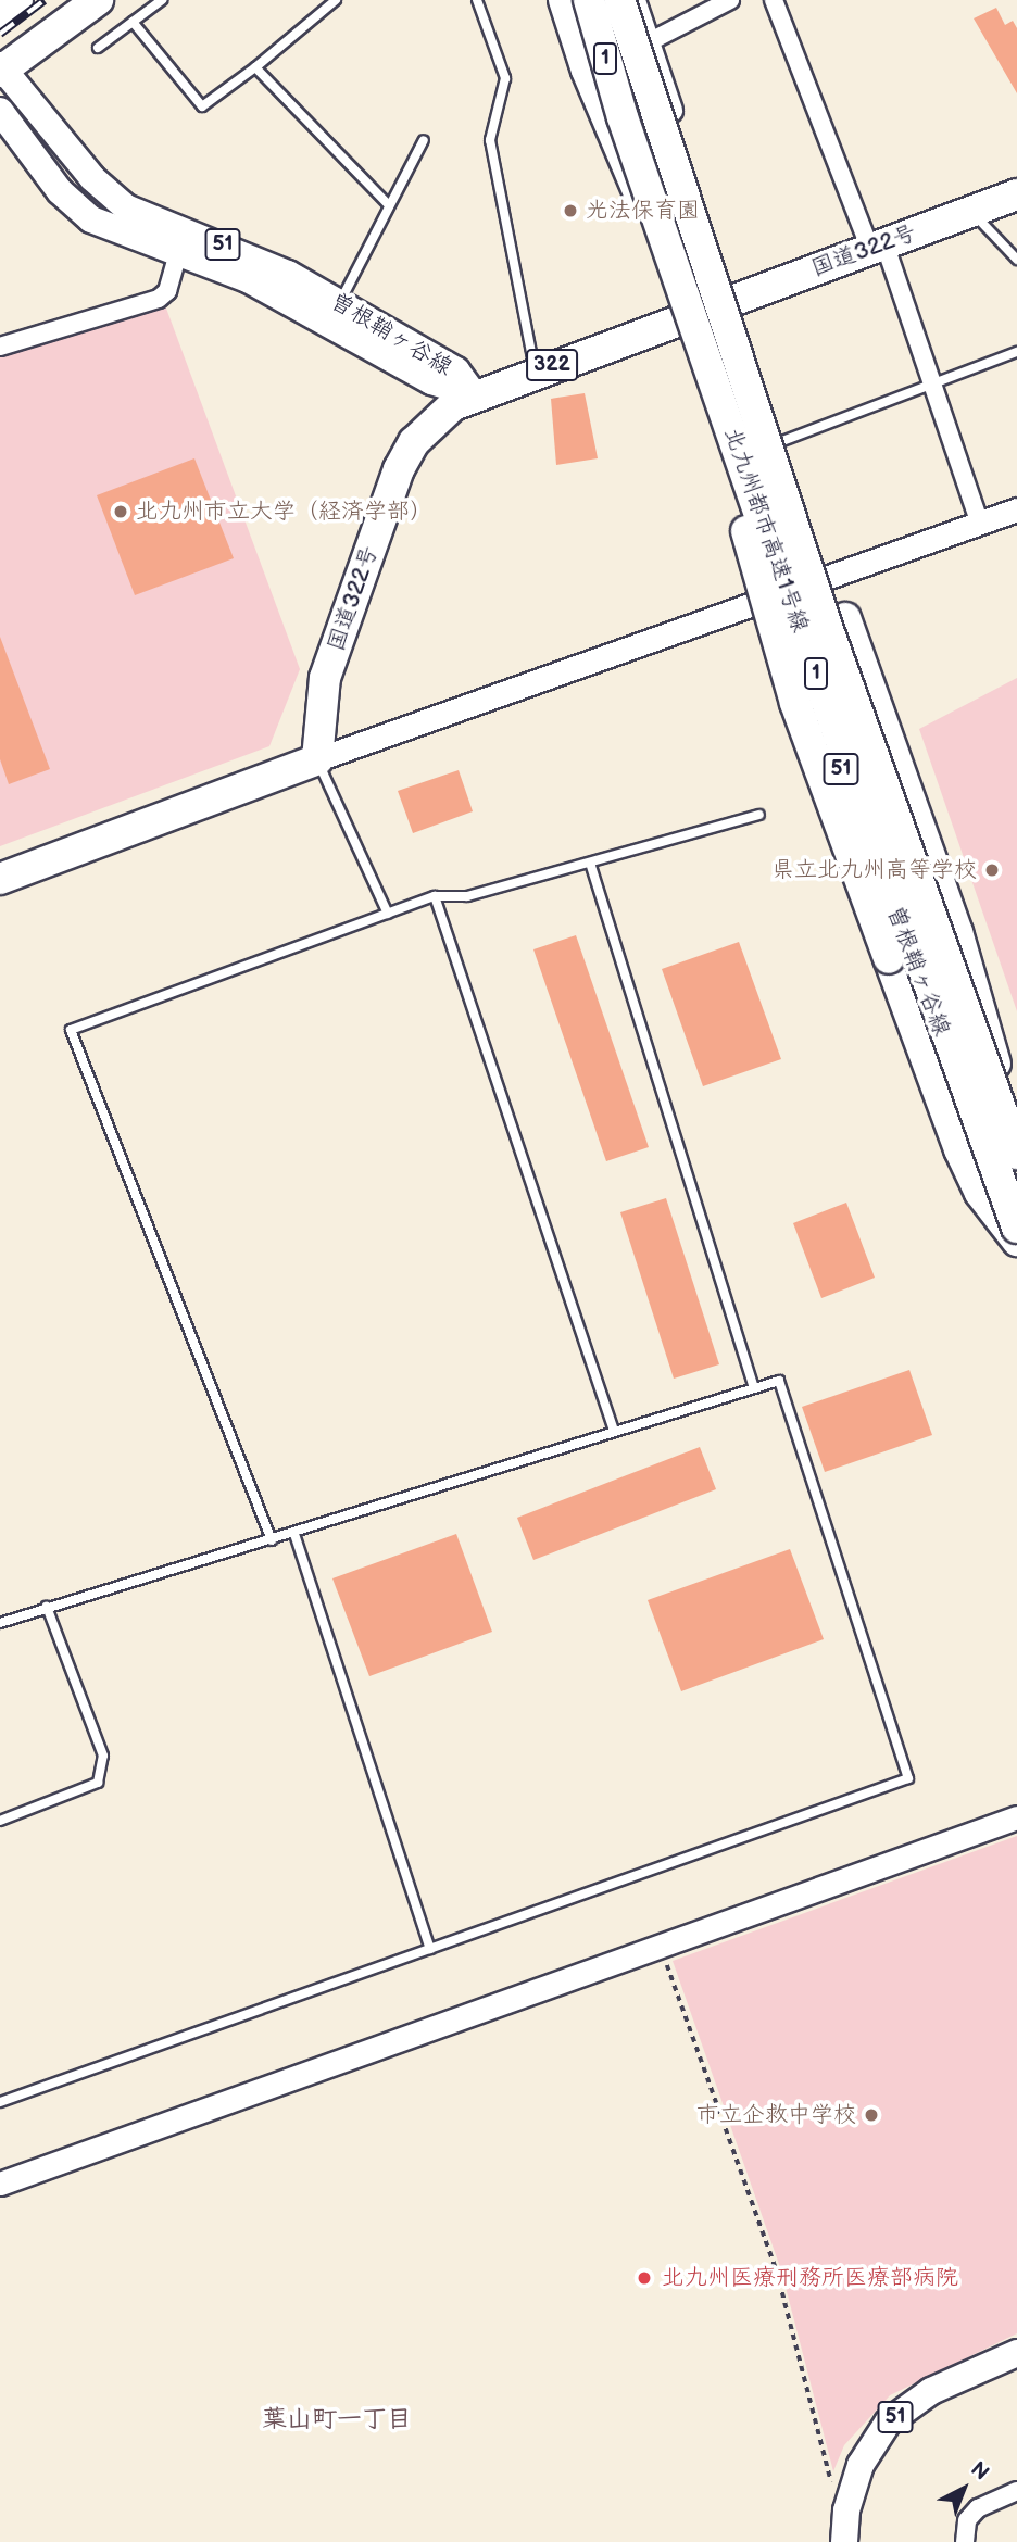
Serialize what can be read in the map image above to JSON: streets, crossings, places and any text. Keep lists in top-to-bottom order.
{
  "streets": {
    "highway": [
      "1",
      "国道322号",
      "322",
      "北九州都市高速1号線"
    ],
    "main road": ["51", "曽根鞘ヶ谷線"]
  },
  "crossings": [
    ["国道322号", "曽根鞘ヶ谷線"],
    ["国道322号", "北九州都市高速1号線"],
    ["曽根鞘ヶ谷線", "北九州都市高速1号線"]
  ],
  "districts": ["葉山町一丁目"],
  "places": [
    "光法保育園",
    "北九州市立大学（経済学部）",
    "県立北九州高等学校",
    "市立企救中学校",
    "北九州医療刑務所医療部病院"
  ],
  "north": "top right"
}
